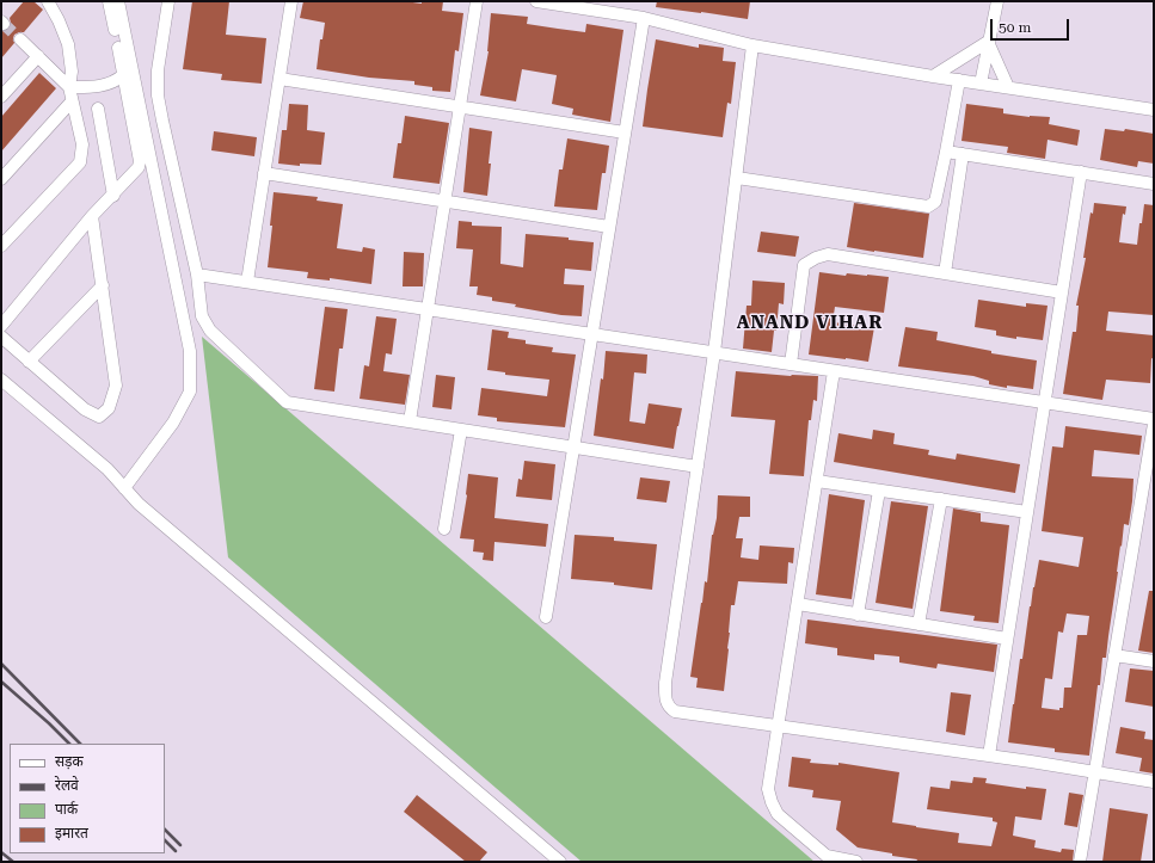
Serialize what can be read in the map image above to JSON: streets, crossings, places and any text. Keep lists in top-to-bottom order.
{
  "districts": ["ANAND VIHAR"],
  "legend": [
    "सड़क",
    "रेलवे",
    "पार्क",
    "इमारत"
  ],
  "scale_bar": "50 m"
}
